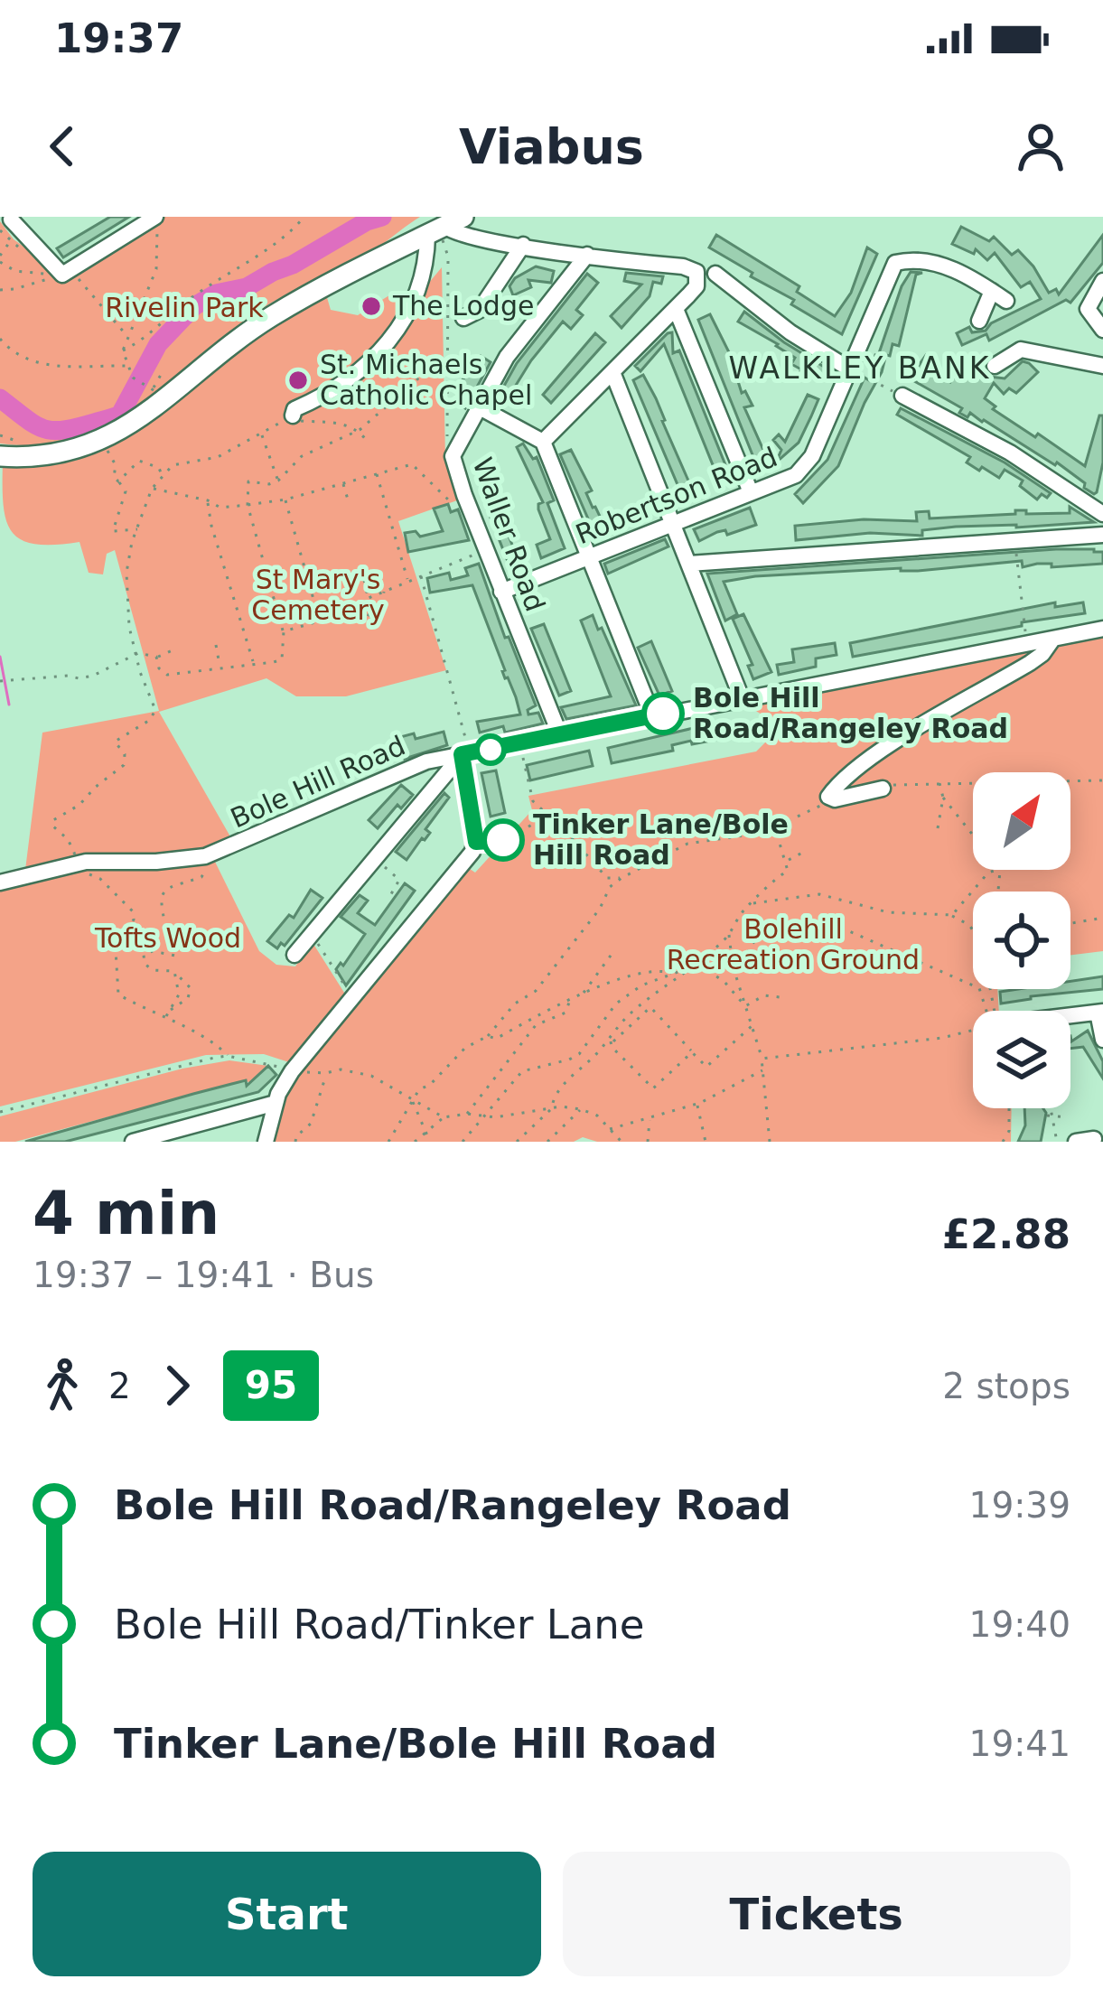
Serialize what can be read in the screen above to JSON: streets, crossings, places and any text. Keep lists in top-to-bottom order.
{
  "streets": {
    "street": ["Robertson Road", "Waller Road", "Bole Hill Road"]
  },
  "crossings": [
    ["Robertson Road", "Waller Road"],
    ["Waller Road", "Bole Hill Road"]
  ],
  "districts": ["WALKLEY BANK"],
  "parks": [
    "Rivelin Park",
    "St Mary's Cemetery",
    "Bolehill Recreation Ground",
    "Tofts Wood"
  ],
  "places": [
    "The Lodge",
    "St. Michaels Catholic Chapel",
    "Bole Hill Road/Rangeley Road",
    "Tinker Lane/Bole Hill Road"
  ],
  "lines": ["bus line 95"],
  "north": "top right",
  "page": {
    "status": "19:37",
    "header": "Viabus",
    "heading": ["4 min", "19:37 – 19:41 · Bus", "£2.88"],
    "legs": ["2", "95", "2 stops"],
    "list": [
      {
        "name": "Bole Hill Road/Rangeley Road",
        "value": "19:39"
      },
      {
        "name": "Bole Hill Road/Tinker Lane",
        "value": "19:40"
      },
      {
        "name": "Tinker Lane/Bole Hill Road",
        "value": "19:41"
      }
    ],
    "buttons": ["Start", "Tickets"]
  }
}
